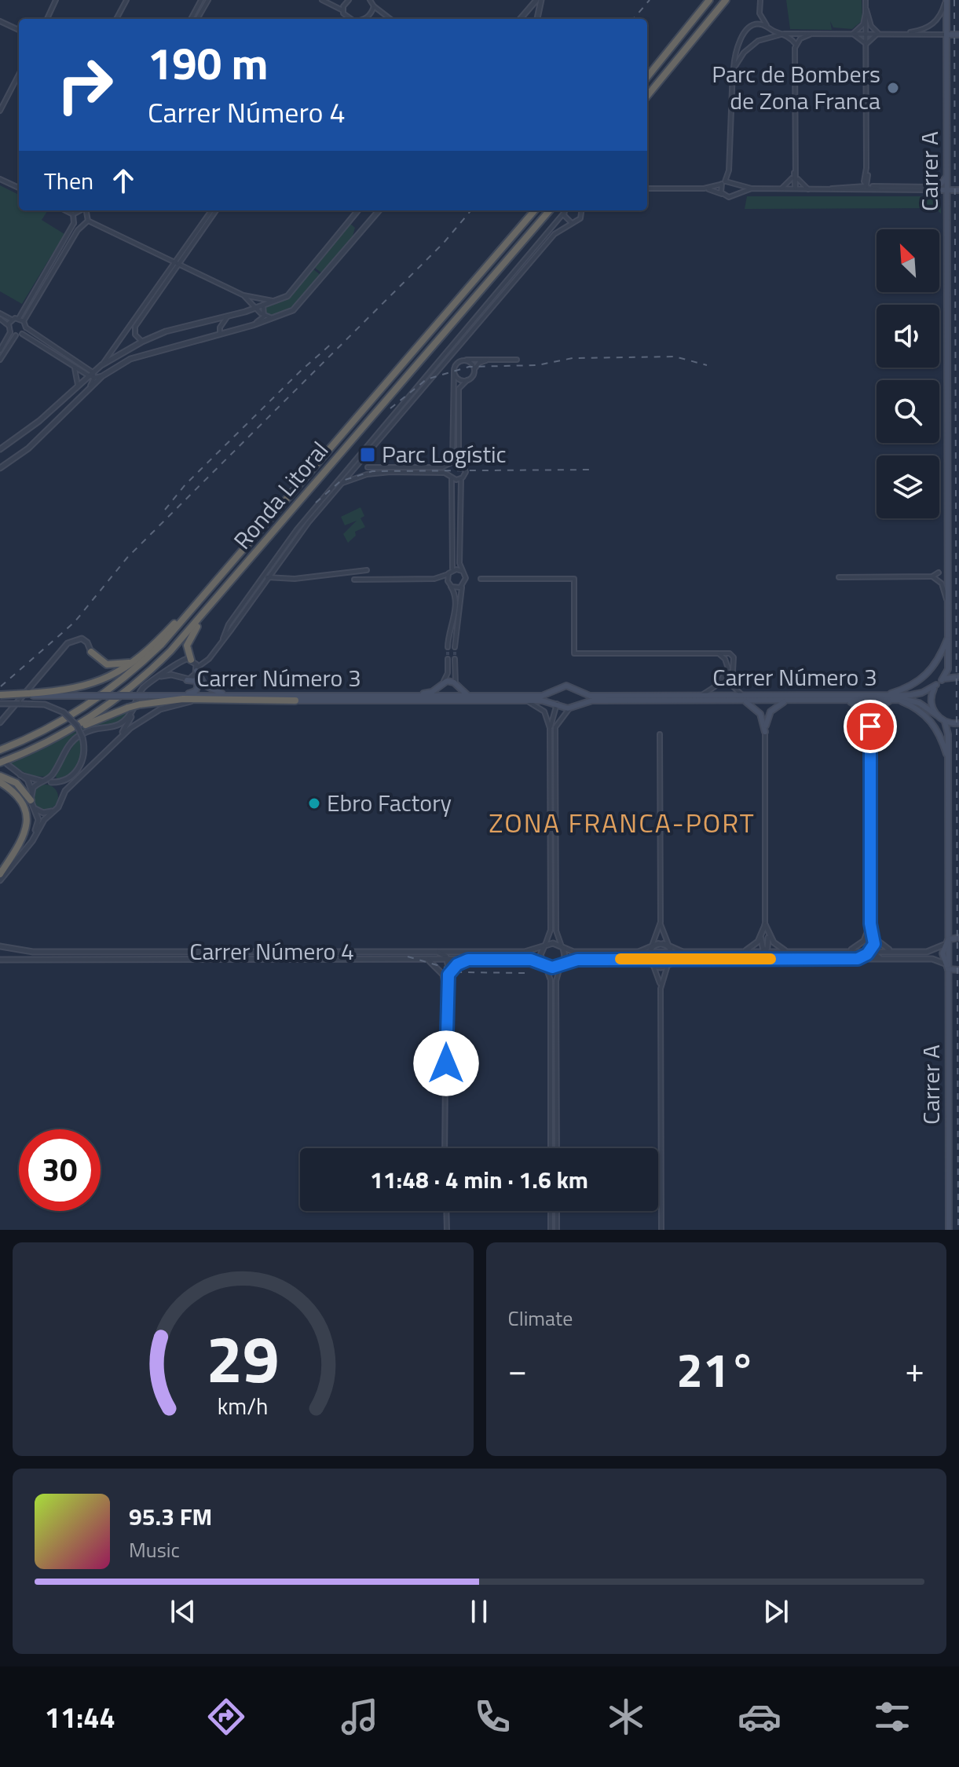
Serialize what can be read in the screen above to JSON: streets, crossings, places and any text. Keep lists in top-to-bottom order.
{
  "streets": {
    "highway": ["Ronda Litoral"],
    "main road": ["Carrer A", "Carrer Número 3"],
    "street": ["Carrer Número 4"]
  },
  "districts": ["ZONA FRANCA-PORT"],
  "places": {
    "other": ["Parc de Bombers de Zona Franca", "Ebro Factory"],
    "transit": ["Parc Logístic"]
  },
  "north": "top left",
  "page": {
    "turn": ["190 m", "Carrer Número 4"],
    "then": "Then",
    "limit": "30",
    "trip": "11:48 · 4 min · 1.6 km",
    "tile": "Climate",
    "heat": ["−", "21°", "+"],
    "song": ["95.3 FM", "Music"],
    "tabs": "11:44",
    "gauge": ["29", "km/h"]
  }
}
